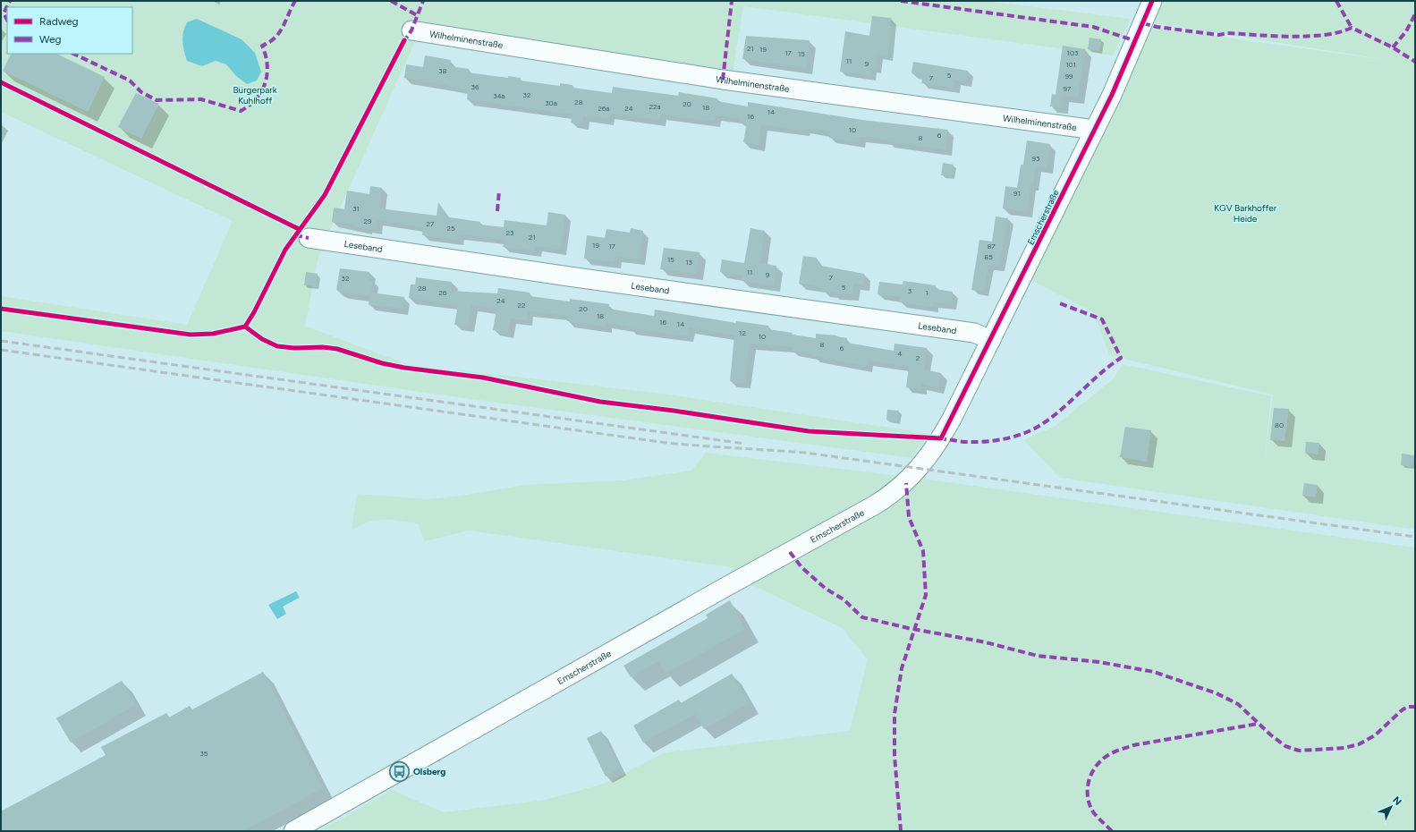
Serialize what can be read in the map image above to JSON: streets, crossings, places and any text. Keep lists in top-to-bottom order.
{
  "streets": {
    "street": ["Wilhelminenstraße", "Emscherstraße", "Leseband"]
  },
  "crossings": [
    ["Wilhelminenstraße", "Emscherstraße"],
    ["Emscherstraße", "Leseband"]
  ],
  "parks": ["Bürgerpark Kuhlhoff", "KGV Barkhoffer Heide"],
  "places": {
    "bus stop": ["Olsberg"]
  },
  "house_numbers": [
    "21",
    "19",
    "17",
    "103",
    "15",
    "11",
    "9",
    "101",
    "38",
    "5",
    "99",
    "7",
    "36",
    "97",
    "32",
    "34a",
    "28",
    "30a",
    "20",
    "22a",
    "18",
    "26a",
    "24",
    "14",
    "16",
    "10",
    "6",
    "8",
    "93",
    "91",
    "31",
    "29",
    "27",
    "25",
    "23",
    "21",
    "19",
    "17",
    "87",
    "85",
    "15",
    "13",
    "11",
    "9",
    "7",
    "32",
    "5",
    "28",
    "3",
    "26",
    "1",
    "24",
    "22",
    "20",
    "18",
    "16",
    "14",
    "12",
    "10",
    "8",
    "6",
    "4",
    "2",
    "80",
    "35"
  ],
  "legend": ["Radweg", "Weg"],
  "north": "top right"
}
